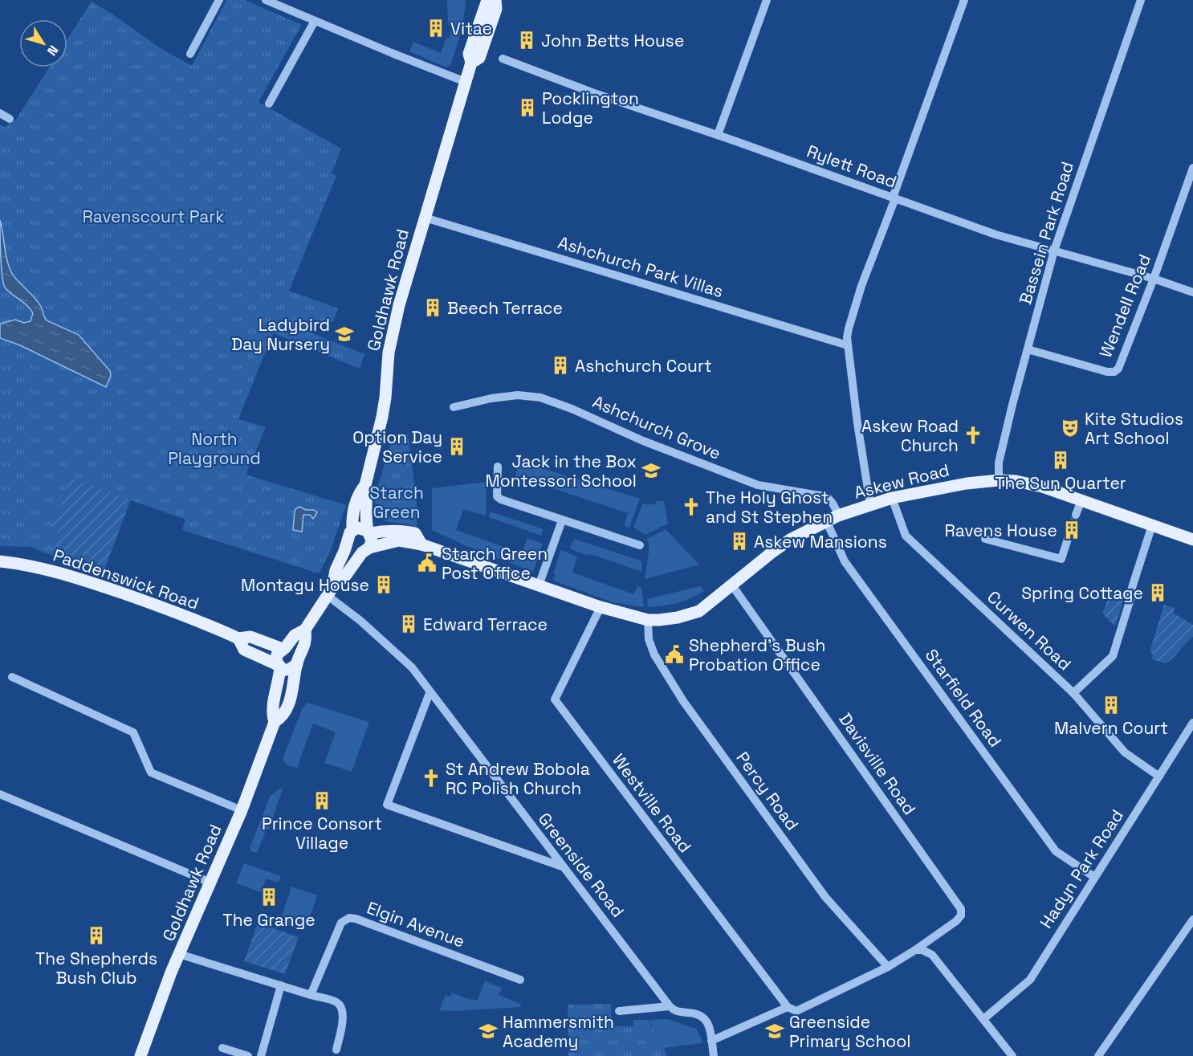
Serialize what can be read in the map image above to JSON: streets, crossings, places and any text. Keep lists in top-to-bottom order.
{
  "streets": {
    "main road": ["Goldhawk Road", "Askew Road", "Paddenswick Road"],
    "street": [
      "Rylett Road",
      "Bassein Park Road",
      "Ashchurch Park Villas",
      "Wendell Road",
      "Ashchurch Grove",
      "Curwen Road",
      "Starfield Road",
      "Davisville Road",
      "Percy Road",
      "Westville Road",
      "Greenside Road",
      "Hadyn Park Road",
      "Elgin Avenue"
    ]
  },
  "crossings": [
    ["Rylett Road", "Bassein Park Road"],
    ["Rylett Road", "Wendell Road"],
    ["Bassein Park Road", "Wendell Road"],
    ["Bassein Park Road", "Askew Road"],
    ["Ashchurch Park Villas", "Goldhawk Road"],
    ["Goldhawk Road", "Askew Road"],
    ["Goldhawk Road", "Paddenswick Road"],
    ["Goldhawk Road", "Greenside Road"],
    ["Ashchurch Grove", "Askew Road"],
    ["Askew Road", "Curwen Road"],
    ["Askew Road", "Starfield Road"],
    ["Askew Road", "Davisville Road"],
    ["Askew Road", "Percy Road"],
    ["Askew Road", "Westville Road"],
    ["Curwen Road", "Hadyn Park Road"],
    ["Starfield Road", "Hadyn Park Road"]
  ],
  "parks": ["Ravenscourt Park", "North Playground", "Starch Green"],
  "places": {
    "building": [
      "Vitae",
      "John Betts House",
      "Pocklington Lodge",
      "Beech Terrace",
      "Ashchurch Court",
      "Option Day Service",
      "The Sun Quarter",
      "Ravens House",
      "Askew Mansions",
      "Montagu House",
      "Spring Cottage",
      "Edward Terrace",
      "Malvern Court",
      "Prince Consort Village",
      "The Grange",
      "The Shepherds Bush Club"
    ],
    "school or university": [
      "Ladybird Day Nursery",
      "Jack in the Box Montessori School",
      "Hammersmith Academy",
      "Greenside Primary School"
    ],
    "theatre": ["Kite Studios Art School"],
    "church": ["Askew Road Church", "The Holy Ghost and St Stephen", "St Andrew Bobola RC Polish Church"],
    "public building": ["Starch Green Post Office", "Shepherd's Bush Probation Office"]
  },
  "north": "bottom right"
}
